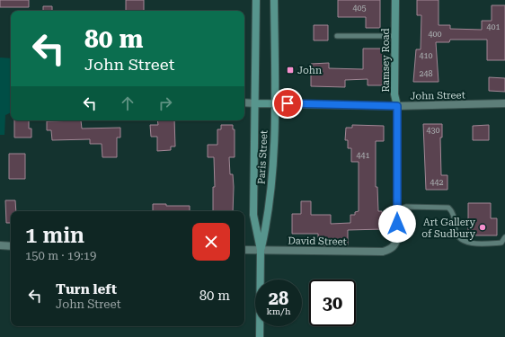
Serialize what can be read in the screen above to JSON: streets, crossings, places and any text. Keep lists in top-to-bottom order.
{
  "streets": {
    "main road": ["Ramsey Road", "John Street", "Paris Street"],
    "street": ["David Street"]
  },
  "crossings": [
    ["Ramsey Road", "John Street"],
    ["Ramsey Road", "David Street"],
    ["John Street", "Paris Street"],
    ["Paris Street", "David Street"]
  ],
  "places": {
    "transit": ["John"],
    "other": ["Art Gallery of Sudbury"]
  },
  "house_numbers": [
    "405",
    "401",
    "400",
    "410",
    "248",
    "430",
    "441",
    "442"
  ],
  "page": {
    "turn": ["80 m", "John Street"],
    "heading": ["1 min", "150 m · 19:19"],
    "list": [
      {
        "name": "Turn left",
        "note": "John Street",
        "value": "80 m"
      }
    ],
    "speed": "28 km/h",
    "limit": "30"
  }
}
